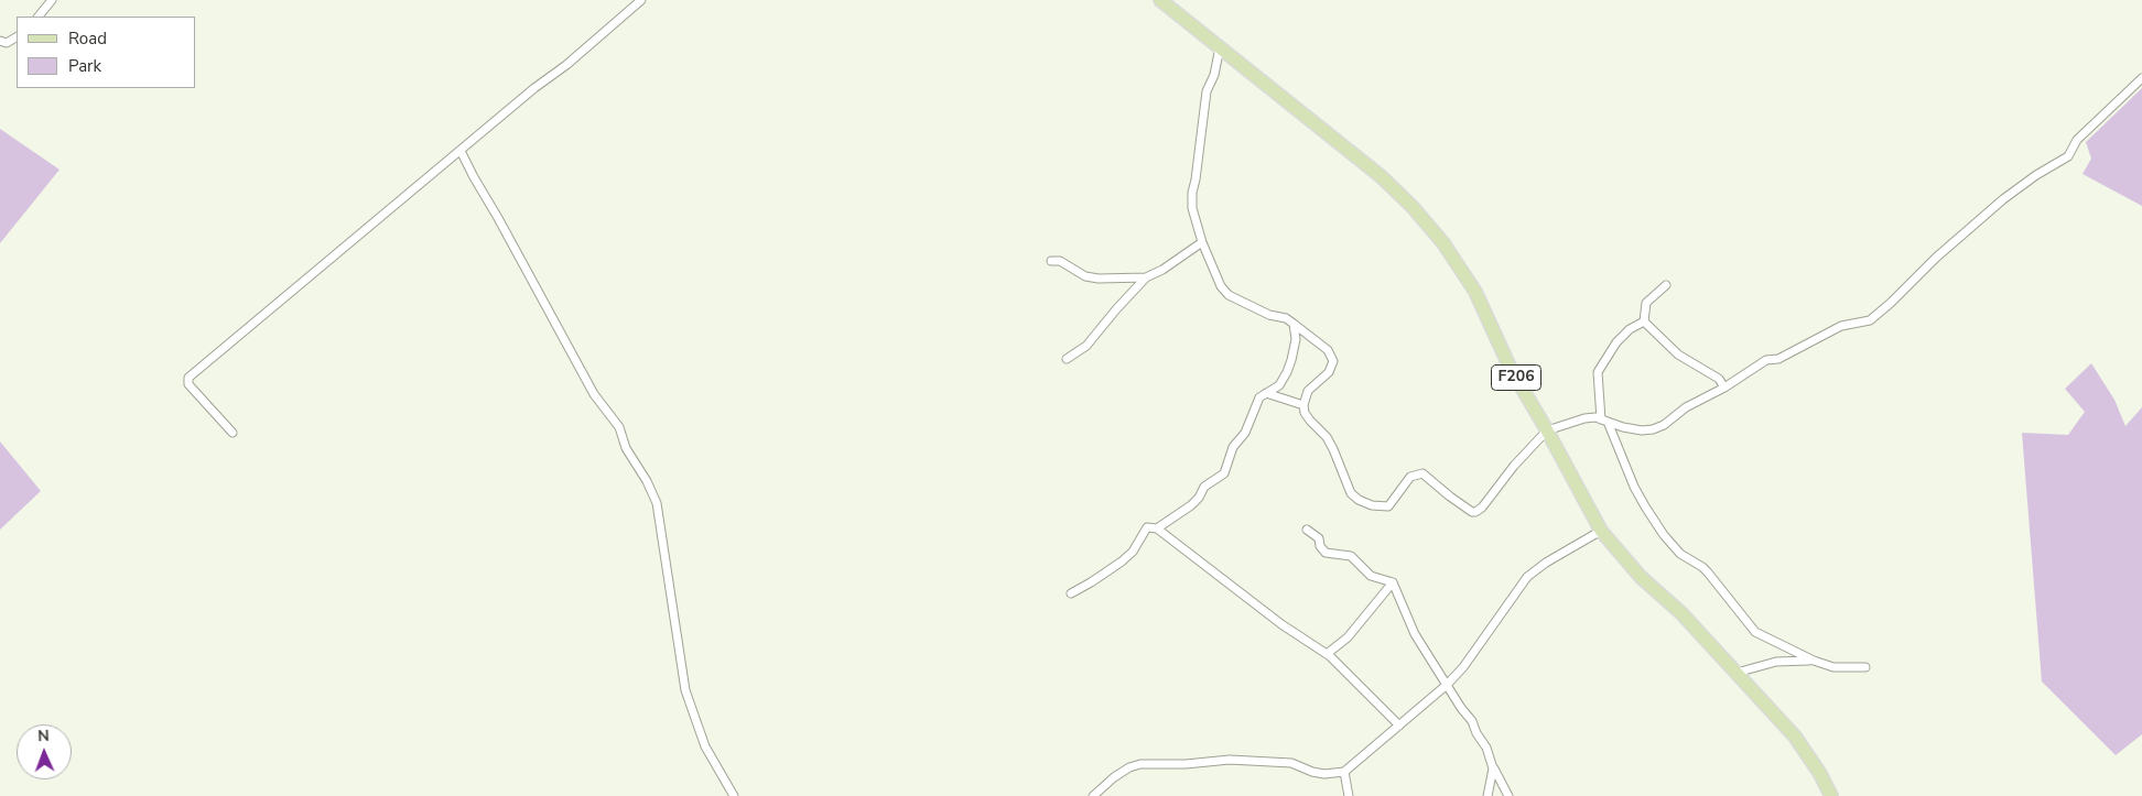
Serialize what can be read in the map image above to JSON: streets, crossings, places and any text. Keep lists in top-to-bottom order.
{
  "streets": {
    "main road": ["F206"]
  },
  "legend": ["Road", "Park"],
  "north": "top"
}
